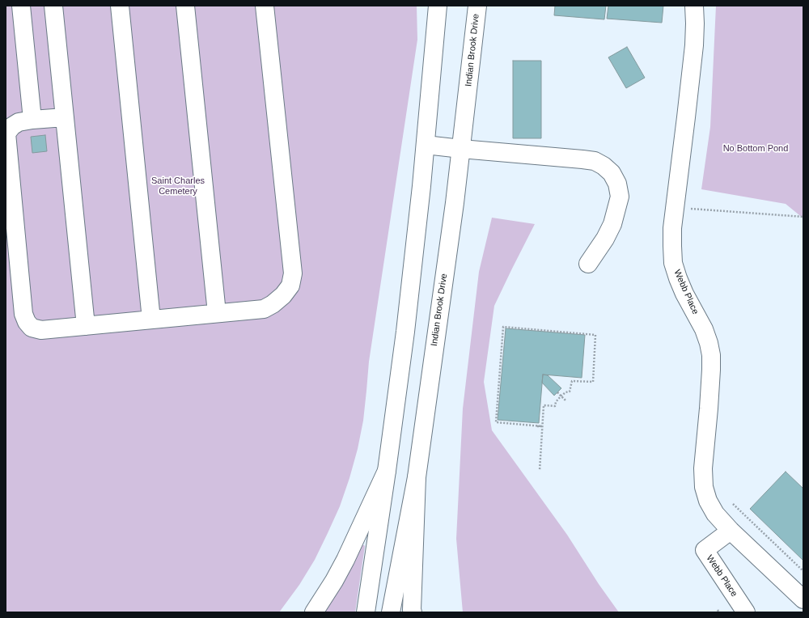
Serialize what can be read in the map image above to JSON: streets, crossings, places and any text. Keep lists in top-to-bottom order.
{
  "streets": {
    "main road": ["Indian Brook Drive", "Webb Place"]
  },
  "parks": ["No Bottom Pond", "Saint Charles Cemetery"]
}
